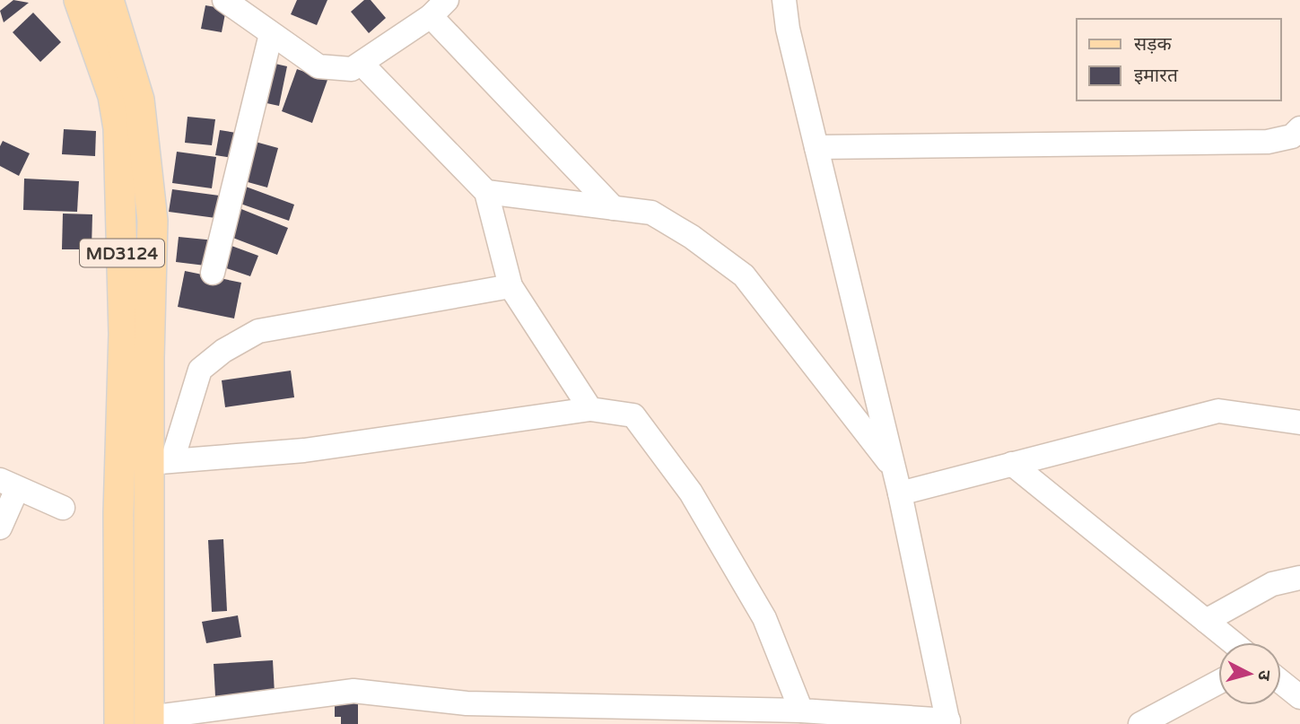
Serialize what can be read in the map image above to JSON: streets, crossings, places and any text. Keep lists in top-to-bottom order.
{
  "streets": {
    "main road": ["MD3124"]
  },
  "legend": ["सड़क", "इमारत"],
  "north": "right"
}
